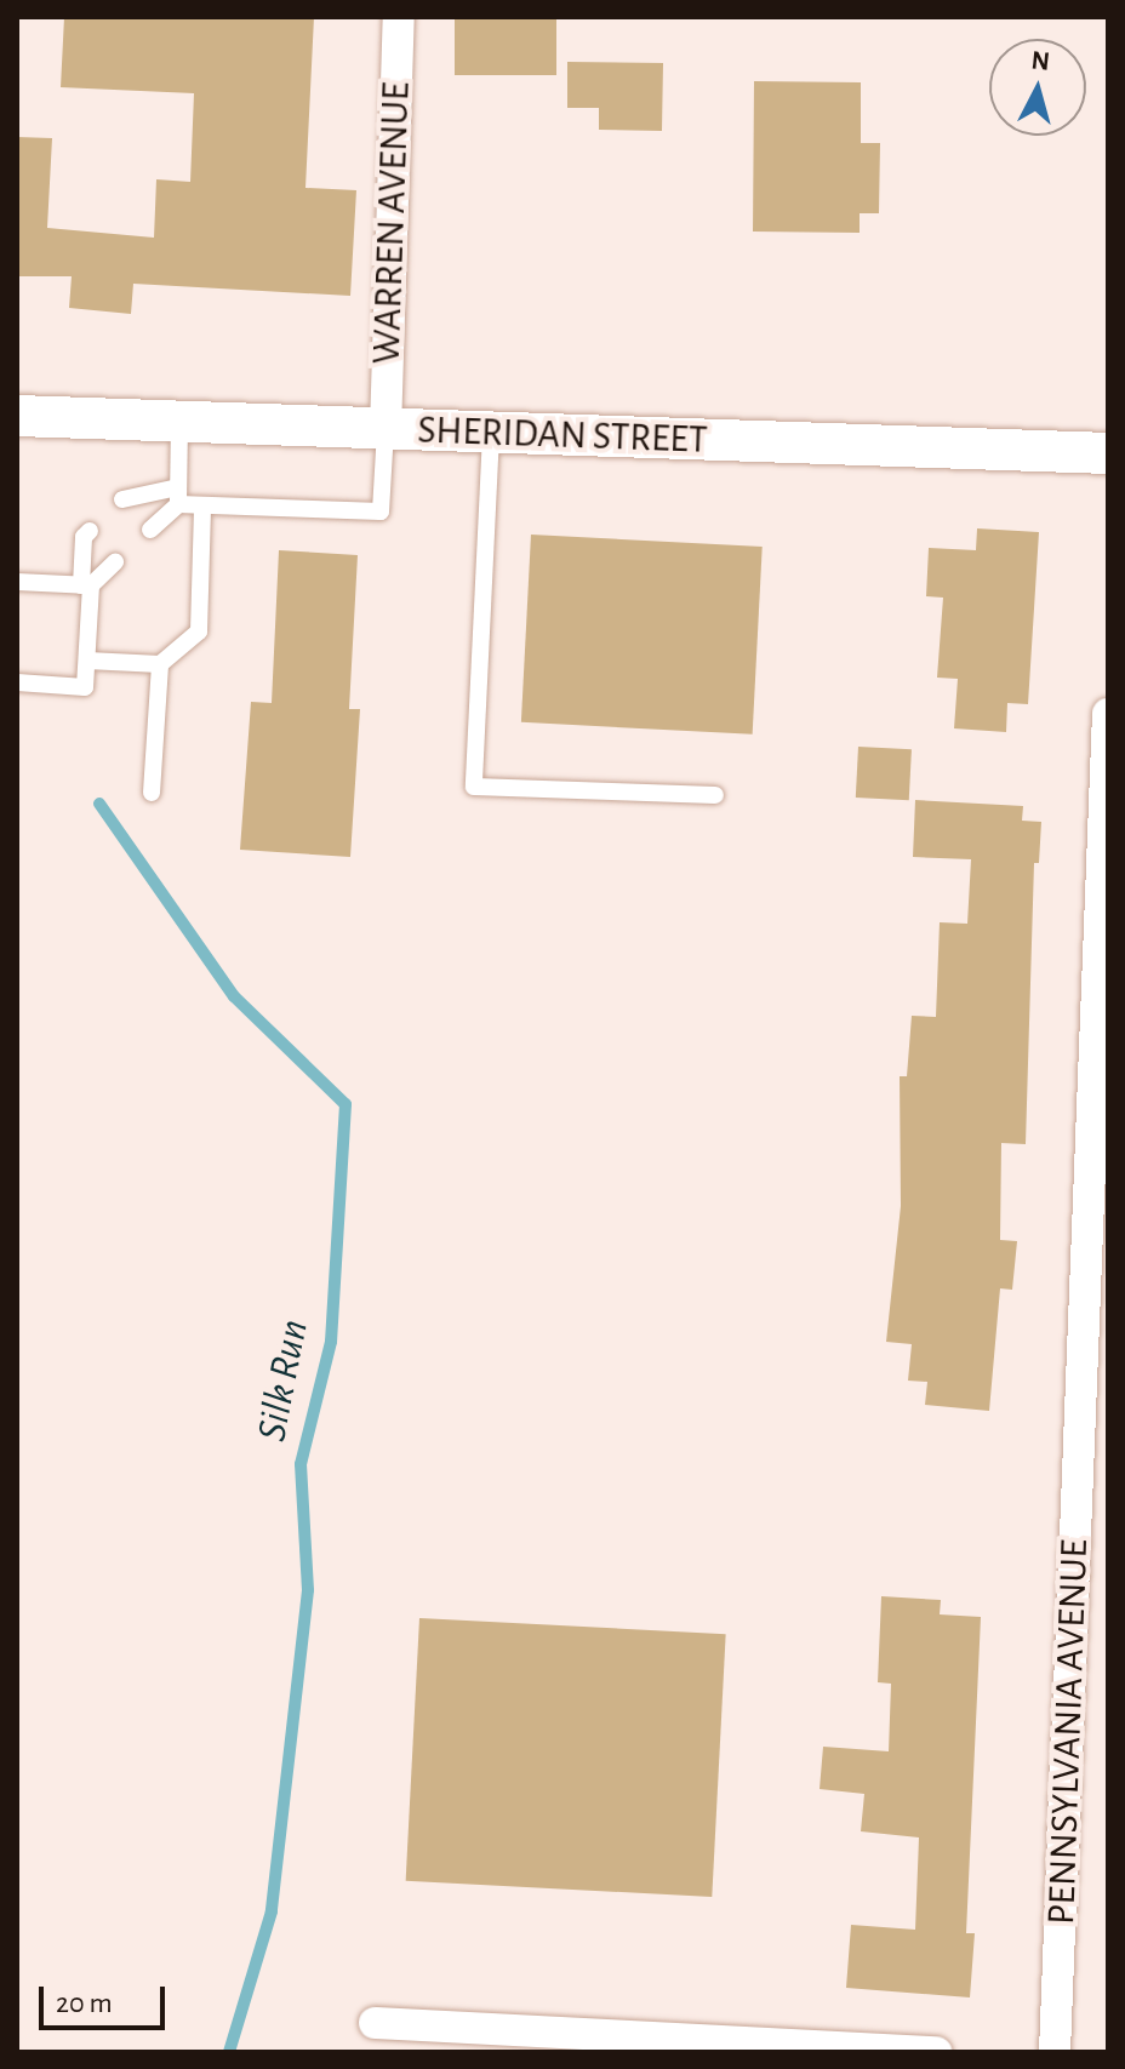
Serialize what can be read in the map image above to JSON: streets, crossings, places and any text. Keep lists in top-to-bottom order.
{
  "streets": {
    "street": ["WARREN AVENUE", "SHERIDAN STREET", "PENNSYLVANIA AVENUE"]
  },
  "crossings": [
    ["WARREN AVENUE", "SHERIDAN STREET"]
  ],
  "water": ["Silk Run"],
  "scale_bar": "20 m",
  "north": "top"
}
